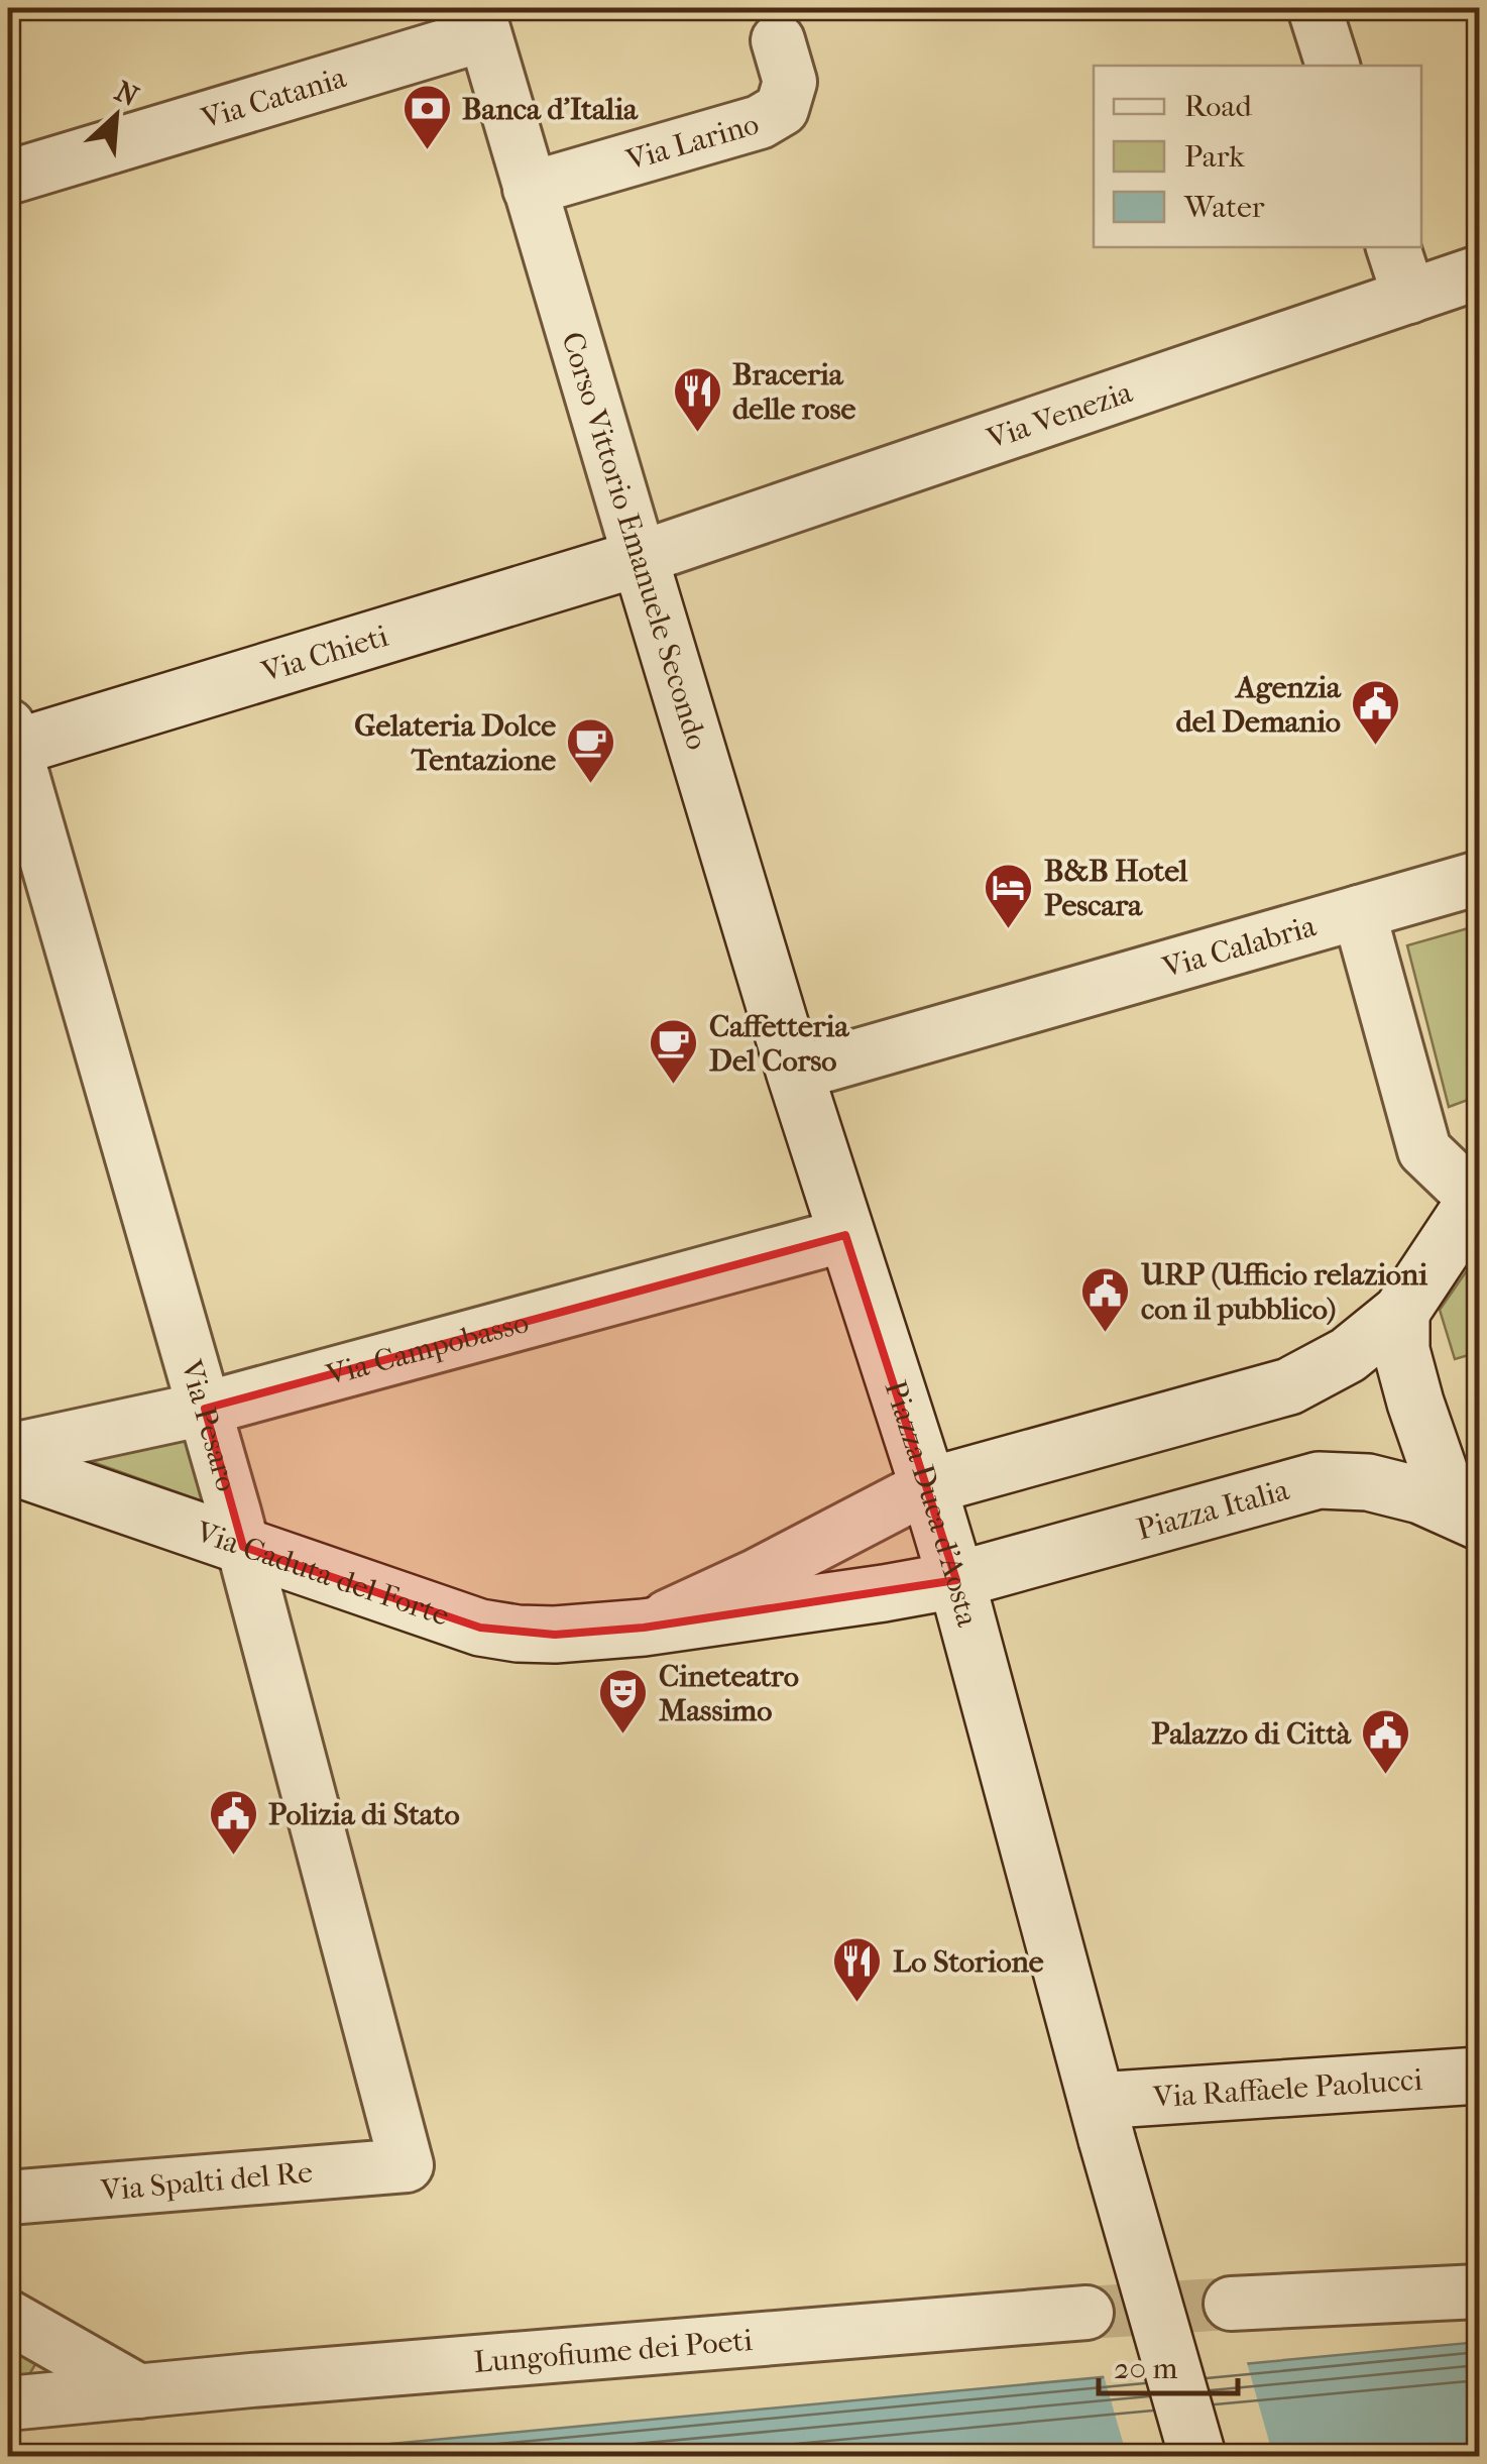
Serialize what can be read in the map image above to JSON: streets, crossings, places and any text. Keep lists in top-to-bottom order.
{
  "streets": {
    "main road": [
      "Corso Vittorio Emanuele Secondo",
      "Via Chieti",
      "Piazza Duca d'Aosta",
      "Piazza Italia",
      "Via Caduta del Forte",
      "Via Raffaele Paolucci"
    ],
    "street": [
      "Via Catania",
      "Via Larino",
      "Via Venezia",
      "Via Calabria",
      "Via Campobasso",
      "Via Pesaro",
      "Via Spalti del Re",
      "Lungofiume dei Poeti"
    ]
  },
  "crossings": [
    ["Via Catania", "Corso Vittorio Emanuele Secondo"],
    ["Via Larino", "Corso Vittorio Emanuele Secondo"],
    ["Via Venezia", "Corso Vittorio Emanuele Secondo"],
    ["Via Venezia", "Via Chieti"],
    ["Corso Vittorio Emanuele Secondo", "Via Chieti"],
    ["Corso Vittorio Emanuele Secondo", "Via Calabria"],
    ["Corso Vittorio Emanuele Secondo", "Piazza Duca d'Aosta"],
    ["Via Chieti", "Via Pesaro"],
    ["Via Calabria", "Piazza Duca d'Aosta"],
    ["Via Campobasso", "Via Pesaro"],
    ["Via Campobasso", "Piazza Duca d'Aosta"],
    ["Via Pesaro", "Via Caduta del Forte"],
    ["Via Pesaro", "Via Spalti del Re"],
    ["Piazza Duca d'Aosta", "Piazza Italia"],
    ["Piazza Duca d'Aosta", "Via Caduta del Forte"],
    ["Piazza Duca d'Aosta", "Via Raffaele Paolucci"],
    ["Piazza Italia", "Via Caduta del Forte"]
  ],
  "places": {
    "bank": ["Banca d'Italia"],
    "restaurant": ["Braceria delle rose", "Lo Storione"],
    "public building": [
      "Agenzia del Demanio",
      "URP (Ufficio relazioni con il pubblico)",
      "Palazzo di Città",
      "Polizia di Stato"
    ],
    "cafe": ["Gelateria Dolce Tentazione", "Caffetteria Del Corso"],
    "hotel": ["B&B Hotel Pescara"],
    "theatre": ["Cineteatro Massimo"]
  },
  "legend": ["Road", "Park", "Water"],
  "scale_bar": "20 m",
  "north": "top right"
}
